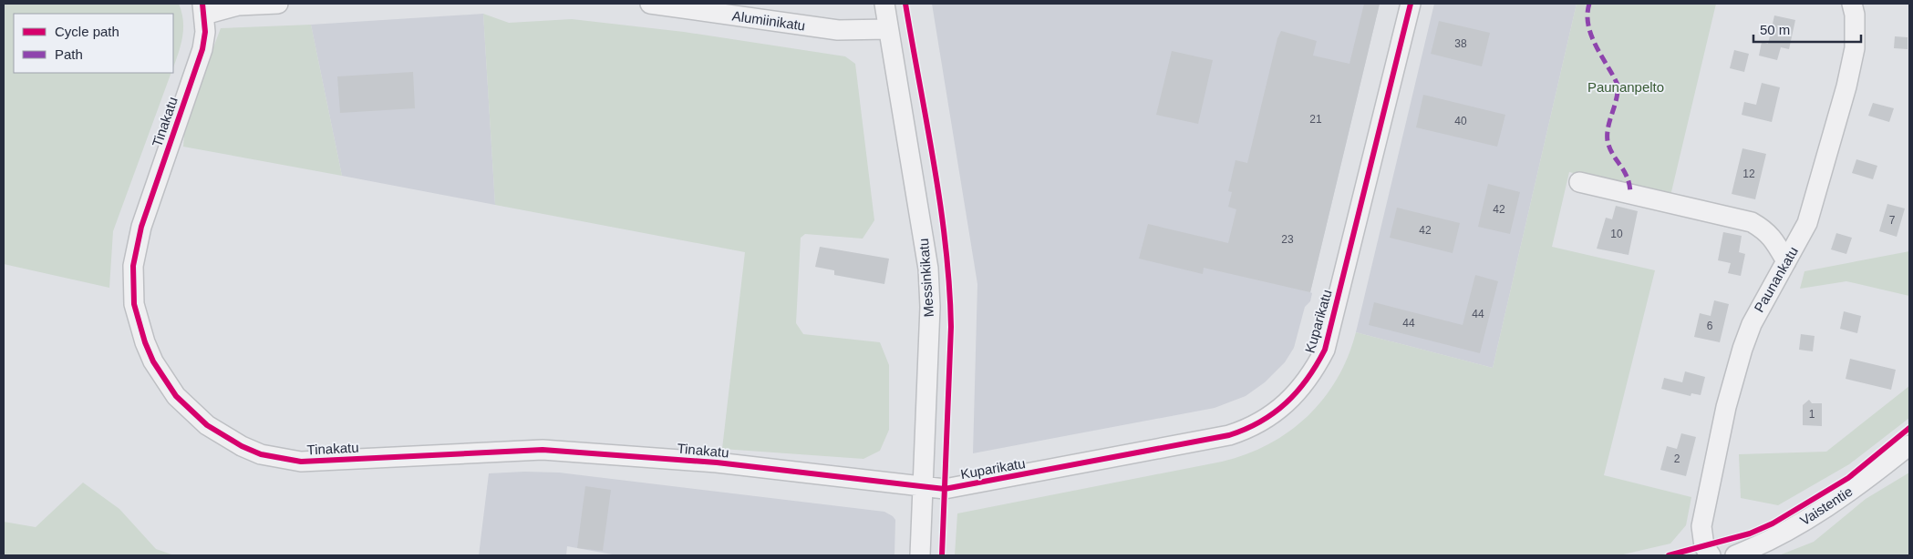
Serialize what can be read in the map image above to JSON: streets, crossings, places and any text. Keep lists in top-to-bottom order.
{
  "streets": {
    "street": [
      "Alumiinikatu",
      "Tinakatu",
      "Messinkikatu",
      "Paunankatu",
      "Kuparikatu",
      "Vaistentie"
    ]
  },
  "crossings": [
    ["Alumiinikatu", "Messinkikatu"],
    ["Tinakatu", "Messinkikatu"],
    ["Tinakatu", "Kuparikatu"],
    ["Messinkikatu", "Kuparikatu"]
  ],
  "parks": ["Paunanpelto"],
  "house_numbers": [
    "38",
    "21",
    "40",
    "12",
    "42",
    "7",
    "42",
    "10",
    "23",
    "44",
    "44",
    "6",
    "1",
    "2"
  ],
  "legend": ["Cycle path", "Path"],
  "scale_bar": "50 m"
}
